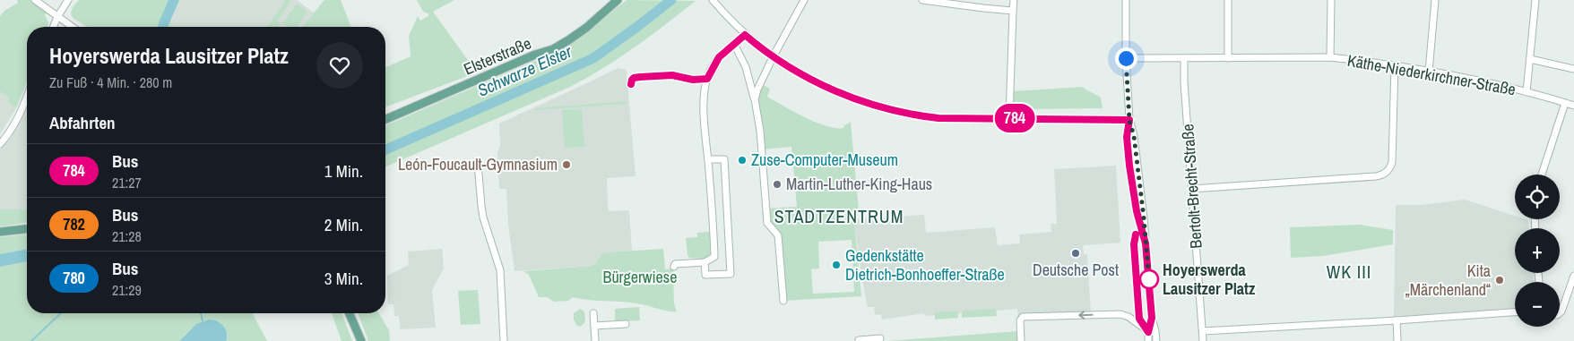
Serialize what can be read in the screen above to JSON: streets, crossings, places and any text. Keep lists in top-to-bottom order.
{
  "streets": {
    "main road": ["Elsterstraße"],
    "street": ["Käthe-Niederkirchner-Straße", "Bertolt-Brecht-Straße"]
  },
  "crossings": [
    ["Käthe-Niederkirchner-Straße", "Bertolt-Brecht-Straße"]
  ],
  "districts": ["STADTZENTRUM", "WK III"],
  "water": ["Schwarze Elster"],
  "parks": ["Bürgerwiese"],
  "places": [
    "Zuse-Computer-Museum",
    "León-Foucault-Gymnasium",
    "Martin-Luther-King-Haus",
    "Deutsche Post",
    "Gedenkstätte Dietrich-Bonhoeffer-Straße",
    "Hoyerswerda Lausitzer Platz",
    "Kita „Märchenland“"
  ],
  "lines": ["bus line 784"],
  "page": {
    "on_map": "784",
    "heading": [
      ["Hoyerswerda Lausitzer Platz", "Zu Fuß · 4 Min. · 280 m"],
      "Abfahrten"
    ],
    "list": [
      {
        "mark": "784",
        "name": "Bus",
        "note": "21:27",
        "value": "1 Min."
      },
      {
        "mark": "782",
        "name": "Bus",
        "note": "21:28",
        "value": "2 Min."
      },
      {
        "mark": "780",
        "name": "Bus",
        "note": "21:29",
        "value": "3 Min."
      }
    ],
    "map_buttons": ["+", "−"]
  }
}
